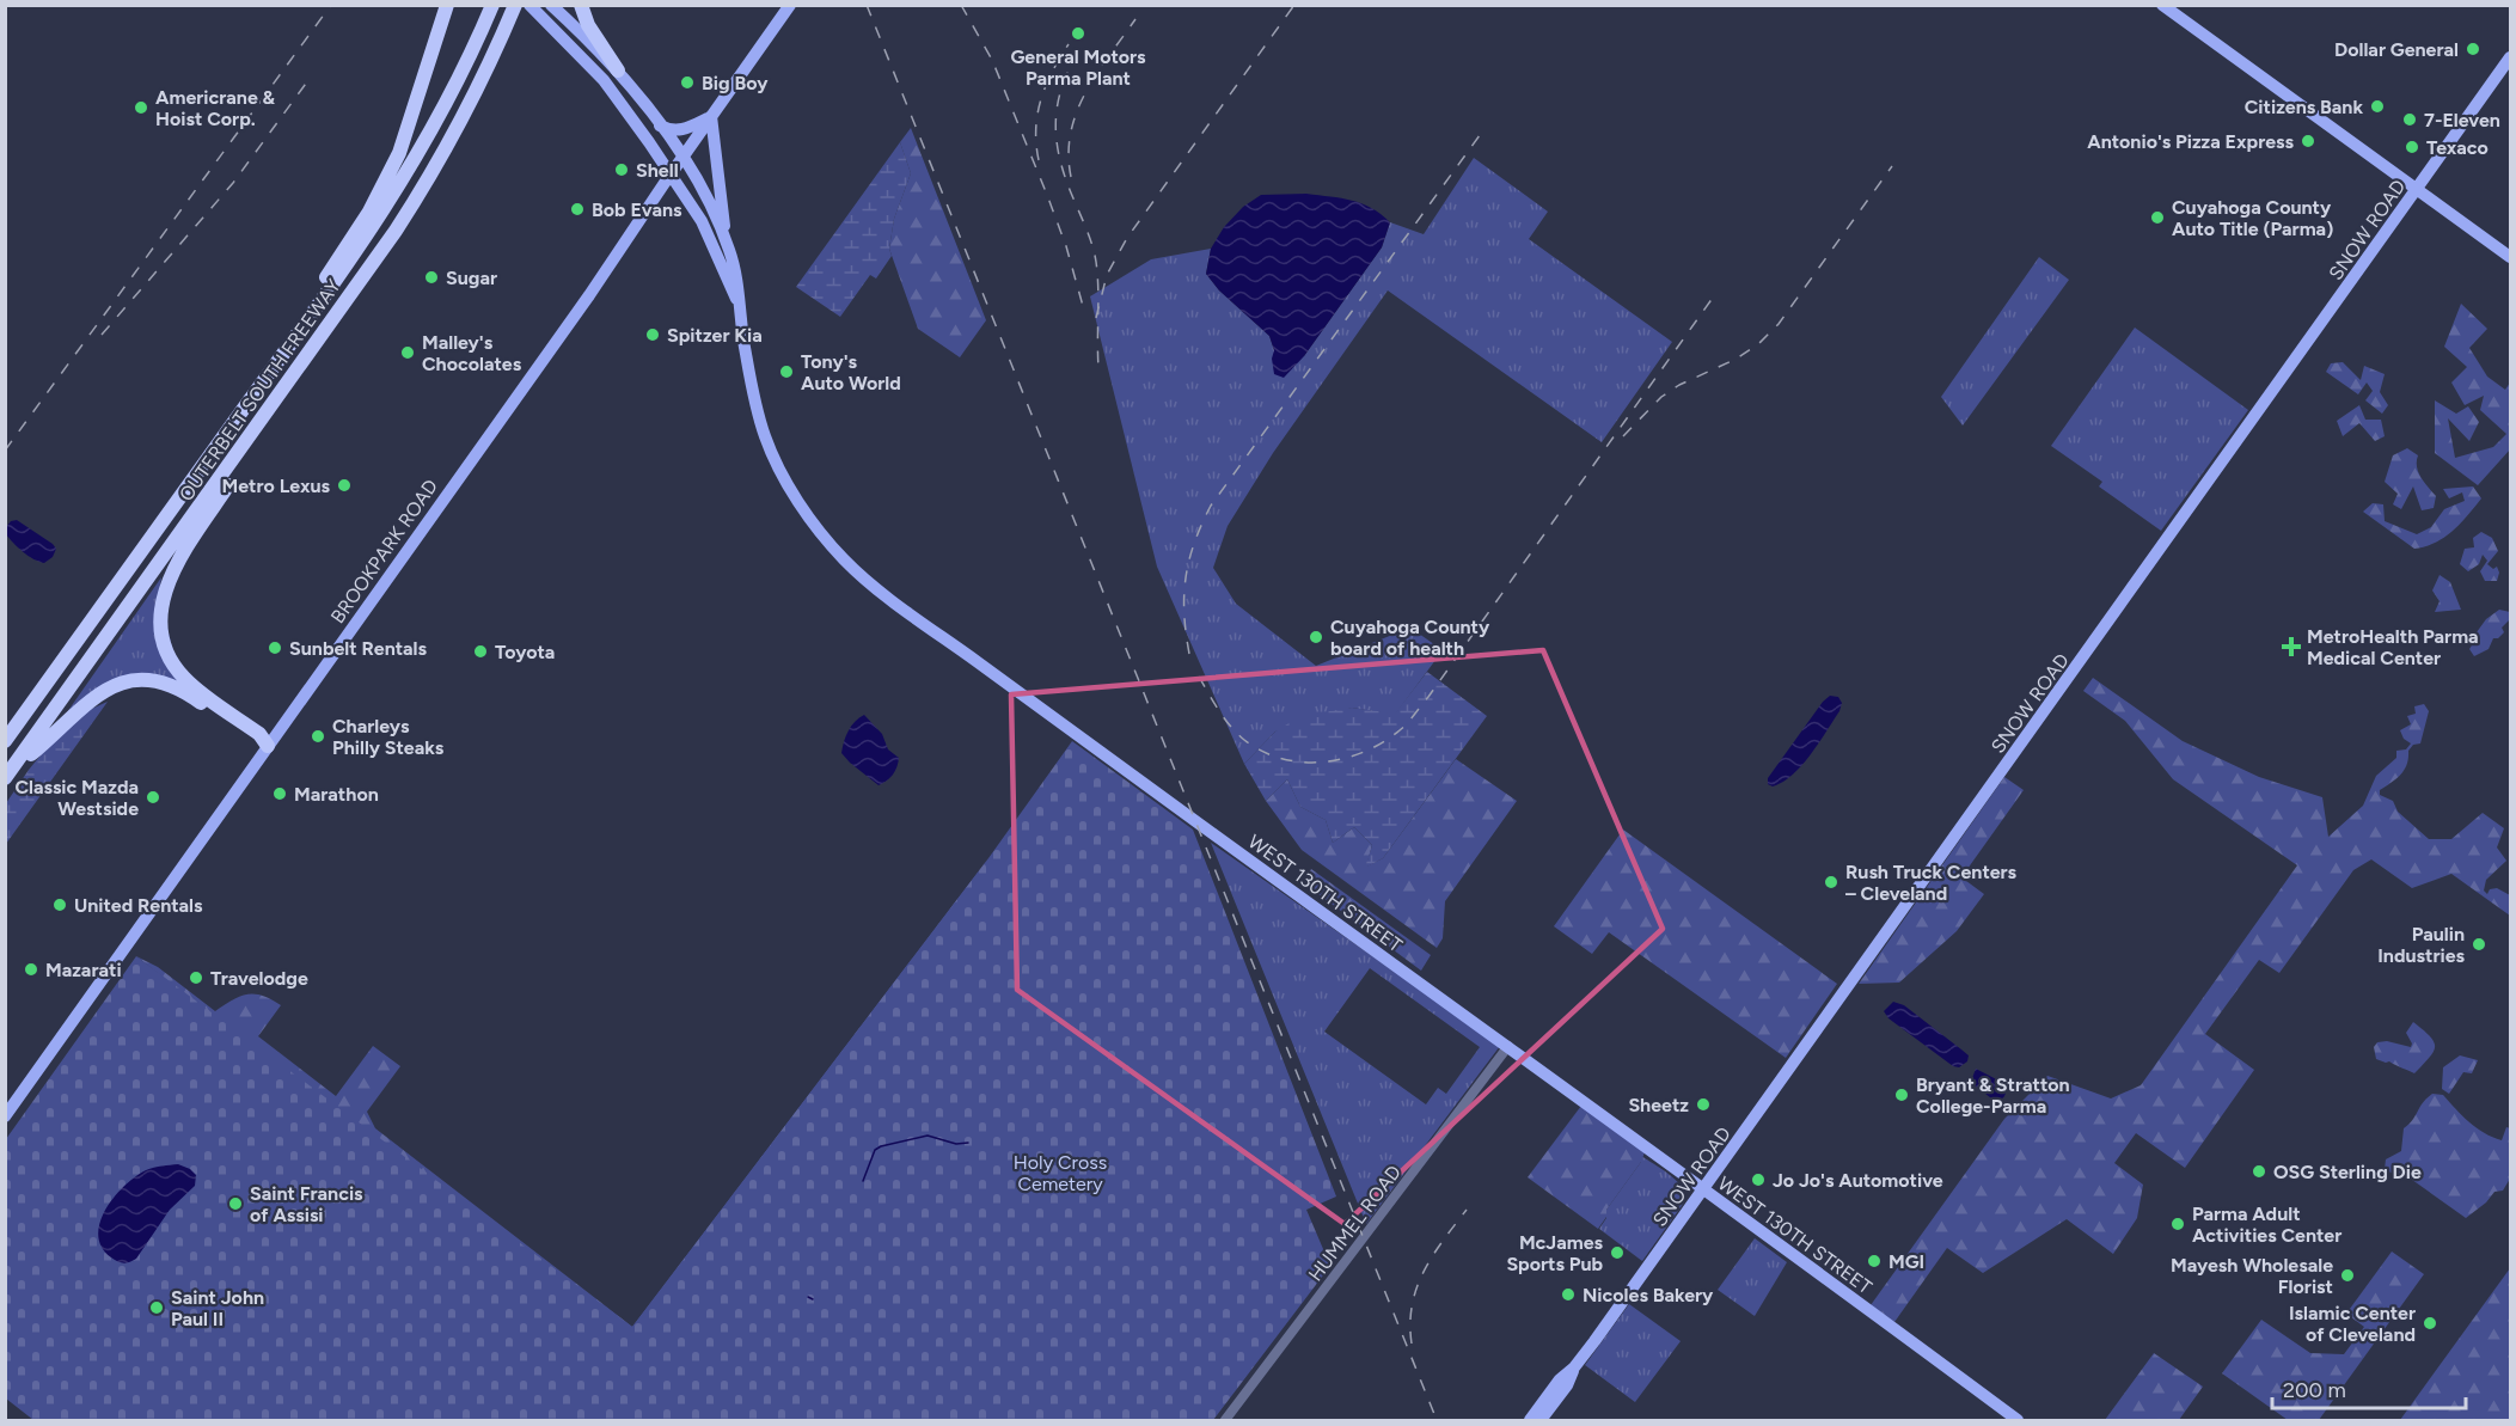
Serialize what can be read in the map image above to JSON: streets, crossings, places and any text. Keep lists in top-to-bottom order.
{
  "streets": {
    "highway": ["OUTERBELT SOUTH FREEWAY"],
    "main road": ["SNOW ROAD", "BROOKPARK ROAD", "WEST 130TH STREET"],
    "street": ["HUMMEL ROAD"]
  },
  "crossings": [
    ["SNOW ROAD", "WEST 130TH STREET"],
    ["BROOKPARK ROAD", "WEST 130TH STREET"],
    ["WEST 130TH STREET", "HUMMEL ROAD"]
  ],
  "parks": ["Holy Cross Cemetery"],
  "places": {
    "other": [
      "General Motors Parma Plant",
      "Dollar General",
      "Big Boy",
      "Citizens Bank",
      "Americrane & Hoist Corp.",
      "7-Eleven",
      "Antonio's Pizza Express",
      "Texaco",
      "Shell",
      "Bob Evans",
      "Cuyahoga County Auto Title (Parma)",
      "Sugar",
      "Spitzer Kia",
      "Malley's Chocolates",
      "Tony's Auto World",
      "Metro Lexus",
      "Cuyahoga County board of health",
      "Sunbelt Rentals",
      "Toyota",
      "Charleys Philly Steaks",
      "Marathon",
      "Classic Mazda Westside",
      "Rush Truck Centers – Cleveland",
      "United Rentals",
      "Paulin Industries",
      "Mazarati",
      "Travelodge",
      "Bryant & Stratton College-Parma",
      "Sheetz",
      "OSG Sterling Die",
      "Jo Jo's Automotive",
      "Saint Francis of Assisi",
      "Parma Adult Activities Center",
      "McJames Sports Pub",
      "MGI",
      "Mayesh Wholesale Florist",
      "Nicoles Bakery",
      "Saint John Paul II",
      "Islamic Center of Cleveland"
    ],
    "health": ["MetroHealth Parma Medical Center"]
  },
  "scale_bar": "200 m"
}
